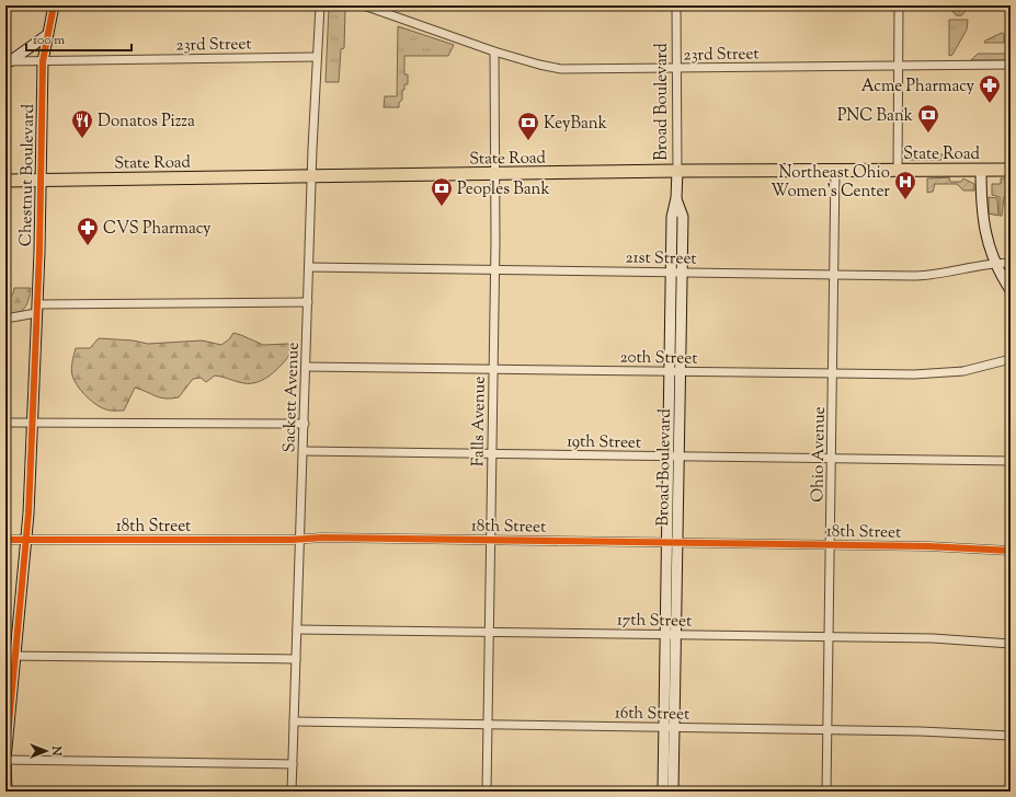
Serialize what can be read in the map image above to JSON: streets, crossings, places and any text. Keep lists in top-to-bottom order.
{
  "streets": {
    "main road": ["State Road"],
    "street": [
      "23rd Street",
      "Broad Boulevard",
      "Chestnut Boulevard",
      "21st Street",
      "20th Street",
      "Sackett Avenue",
      "Falls Avenue",
      "19th Street",
      "Ohio Avenue",
      "18th Street",
      "17th Street",
      "16th Street"
    ]
  },
  "crossings": [
    ["23rd Street", "Broad Boulevard"],
    ["23rd Street", "Chestnut Boulevard"],
    ["23rd Street", "Sackett Avenue"],
    ["23rd Street", "Falls Avenue"],
    ["Broad Boulevard", "State Road"],
    ["Broad Boulevard", "21st Street"],
    ["Broad Boulevard", "20th Street"],
    ["Broad Boulevard", "19th Street"],
    ["Broad Boulevard", "18th Street"],
    ["Broad Boulevard", "17th Street"],
    ["Broad Boulevard", "16th Street"],
    ["State Road", "Chestnut Boulevard"],
    ["State Road", "Sackett Avenue"],
    ["State Road", "Falls Avenue"],
    ["State Road", "Ohio Avenue"],
    ["Chestnut Boulevard", "18th Street"],
    ["21st Street", "Sackett Avenue"],
    ["21st Street", "Falls Avenue"],
    ["21st Street", "Ohio Avenue"],
    ["20th Street", "Sackett Avenue"],
    ["20th Street", "Falls Avenue"],
    ["20th Street", "Ohio Avenue"],
    ["Sackett Avenue", "19th Street"],
    ["Sackett Avenue", "18th Street"],
    ["Sackett Avenue", "17th Street"],
    ["Sackett Avenue", "16th Street"],
    ["Falls Avenue", "19th Street"],
    ["Falls Avenue", "18th Street"],
    ["Falls Avenue", "17th Street"],
    ["Falls Avenue", "16th Street"],
    ["19th Street", "Ohio Avenue"],
    ["Ohio Avenue", "18th Street"],
    ["Ohio Avenue", "17th Street"],
    ["Ohio Avenue", "16th Street"]
  ],
  "places": {
    "pharmacy": ["Acme Pharmacy", "CVS Pharmacy"],
    "bank": ["PNC Bank", "KeyBank", "Peoples Bank"],
    "restaurant": ["Donatos Pizza"],
    "hospital": ["Northeast Ohio Women's Center"]
  },
  "scale_bar": "100 m",
  "north": "right"
}
